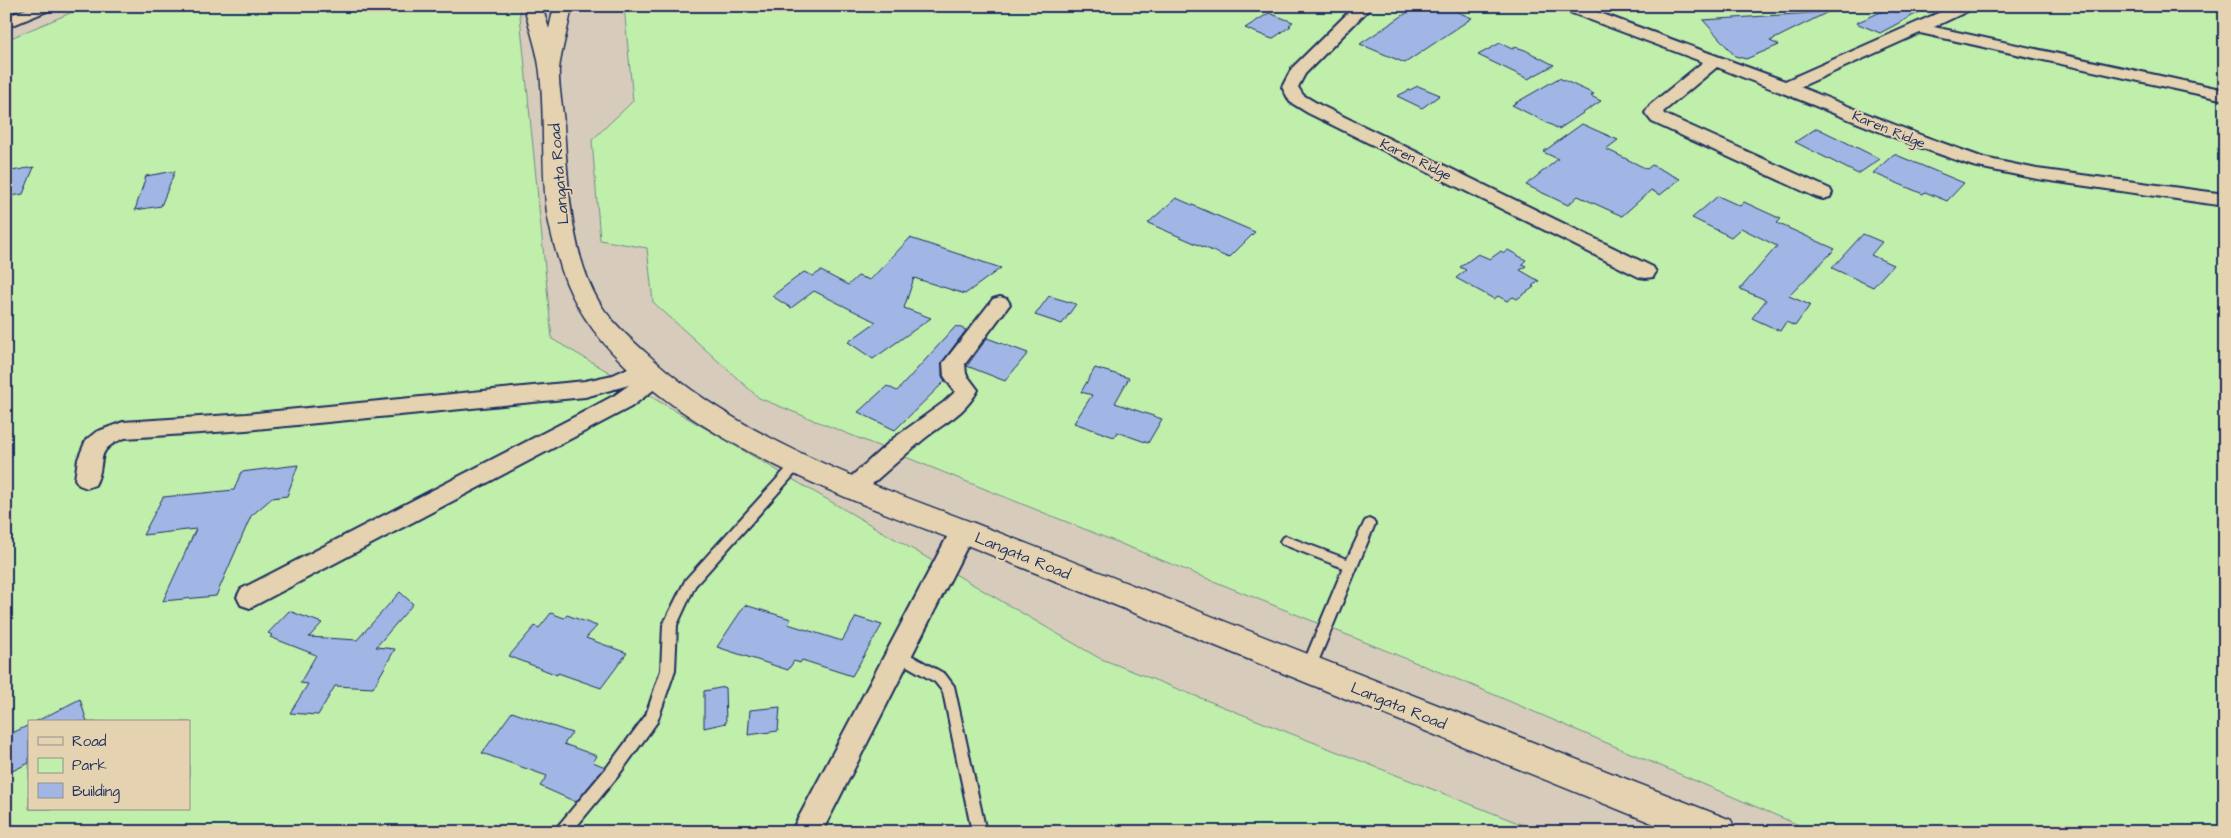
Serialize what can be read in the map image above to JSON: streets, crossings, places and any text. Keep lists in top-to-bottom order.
{
  "streets": {
    "main road": ["Langata Road"],
    "street": ["Karen Ridge"]
  },
  "legend": ["Road", "Park", "Building"]
}
